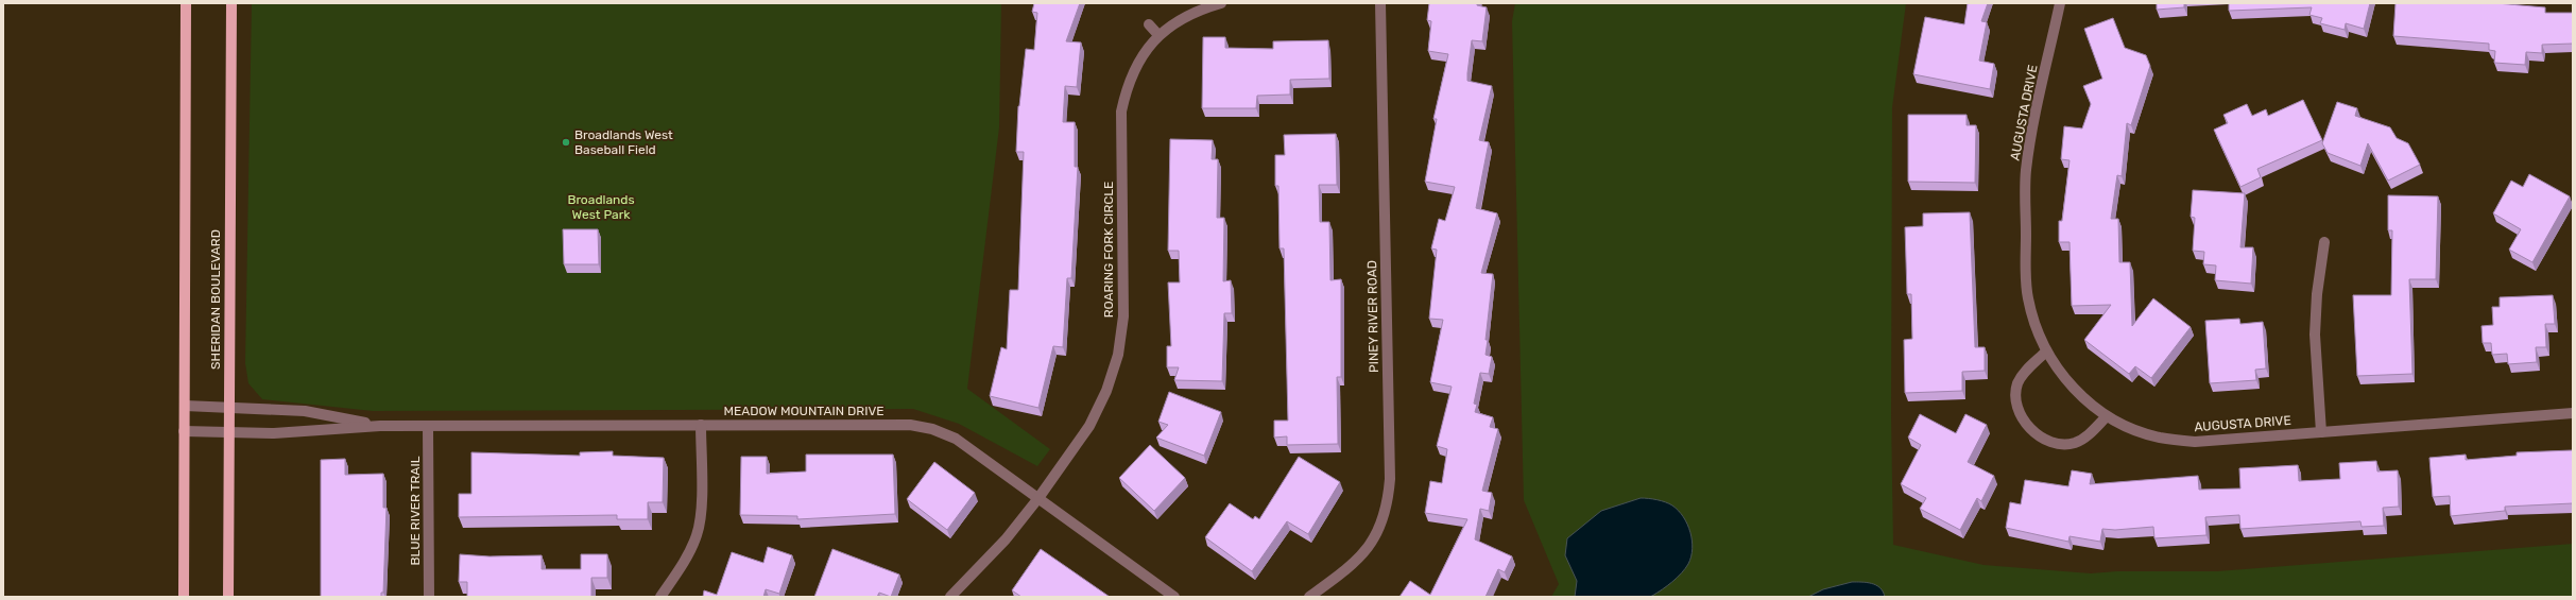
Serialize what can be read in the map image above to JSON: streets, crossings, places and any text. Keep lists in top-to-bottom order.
{
  "streets": {
    "main road": ["SHERIDAN BOULEVARD"],
    "street": [
      "AUGUSTA DRIVE",
      "ROARING FORK CIRCLE",
      "PINEY RIVER ROAD",
      "MEADOW MOUNTAIN DRIVE",
      "BLUE RIVER TRAIL"
    ]
  },
  "crossings": [
    ["ROARING FORK CIRCLE", "MEADOW MOUNTAIN DRIVE"],
    ["SHERIDAN BOULEVARD", "MEADOW MOUNTAIN DRIVE"],
    ["MEADOW MOUNTAIN DRIVE", "BLUE RIVER TRAIL"]
  ],
  "parks": ["Broadlands West Park"],
  "places": ["Broadlands West Baseball Field"]
}
